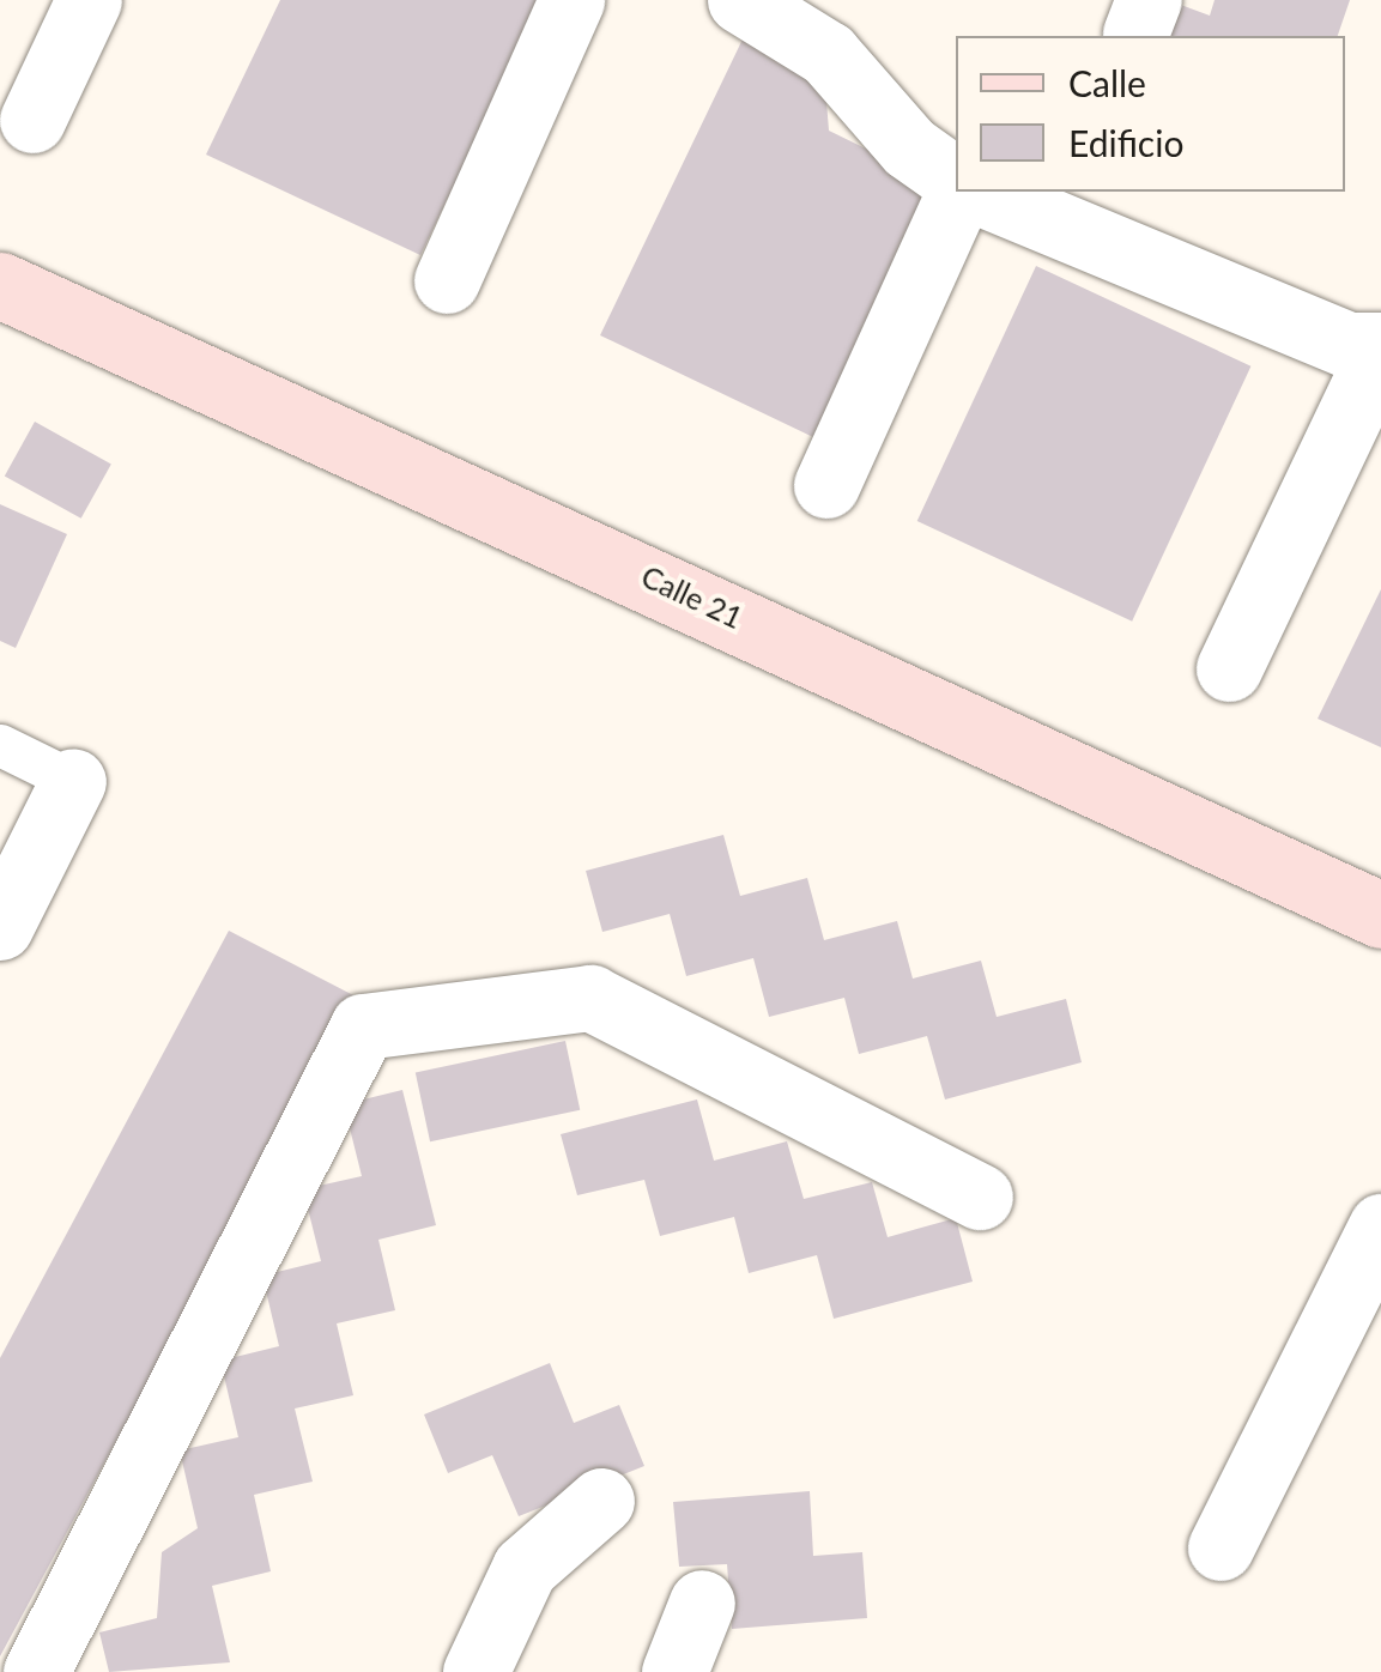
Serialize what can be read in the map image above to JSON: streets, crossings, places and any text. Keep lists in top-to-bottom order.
{
  "streets": {
    "street": ["Calle 21"]
  },
  "legend": ["Calle", "Edificio"]
}
